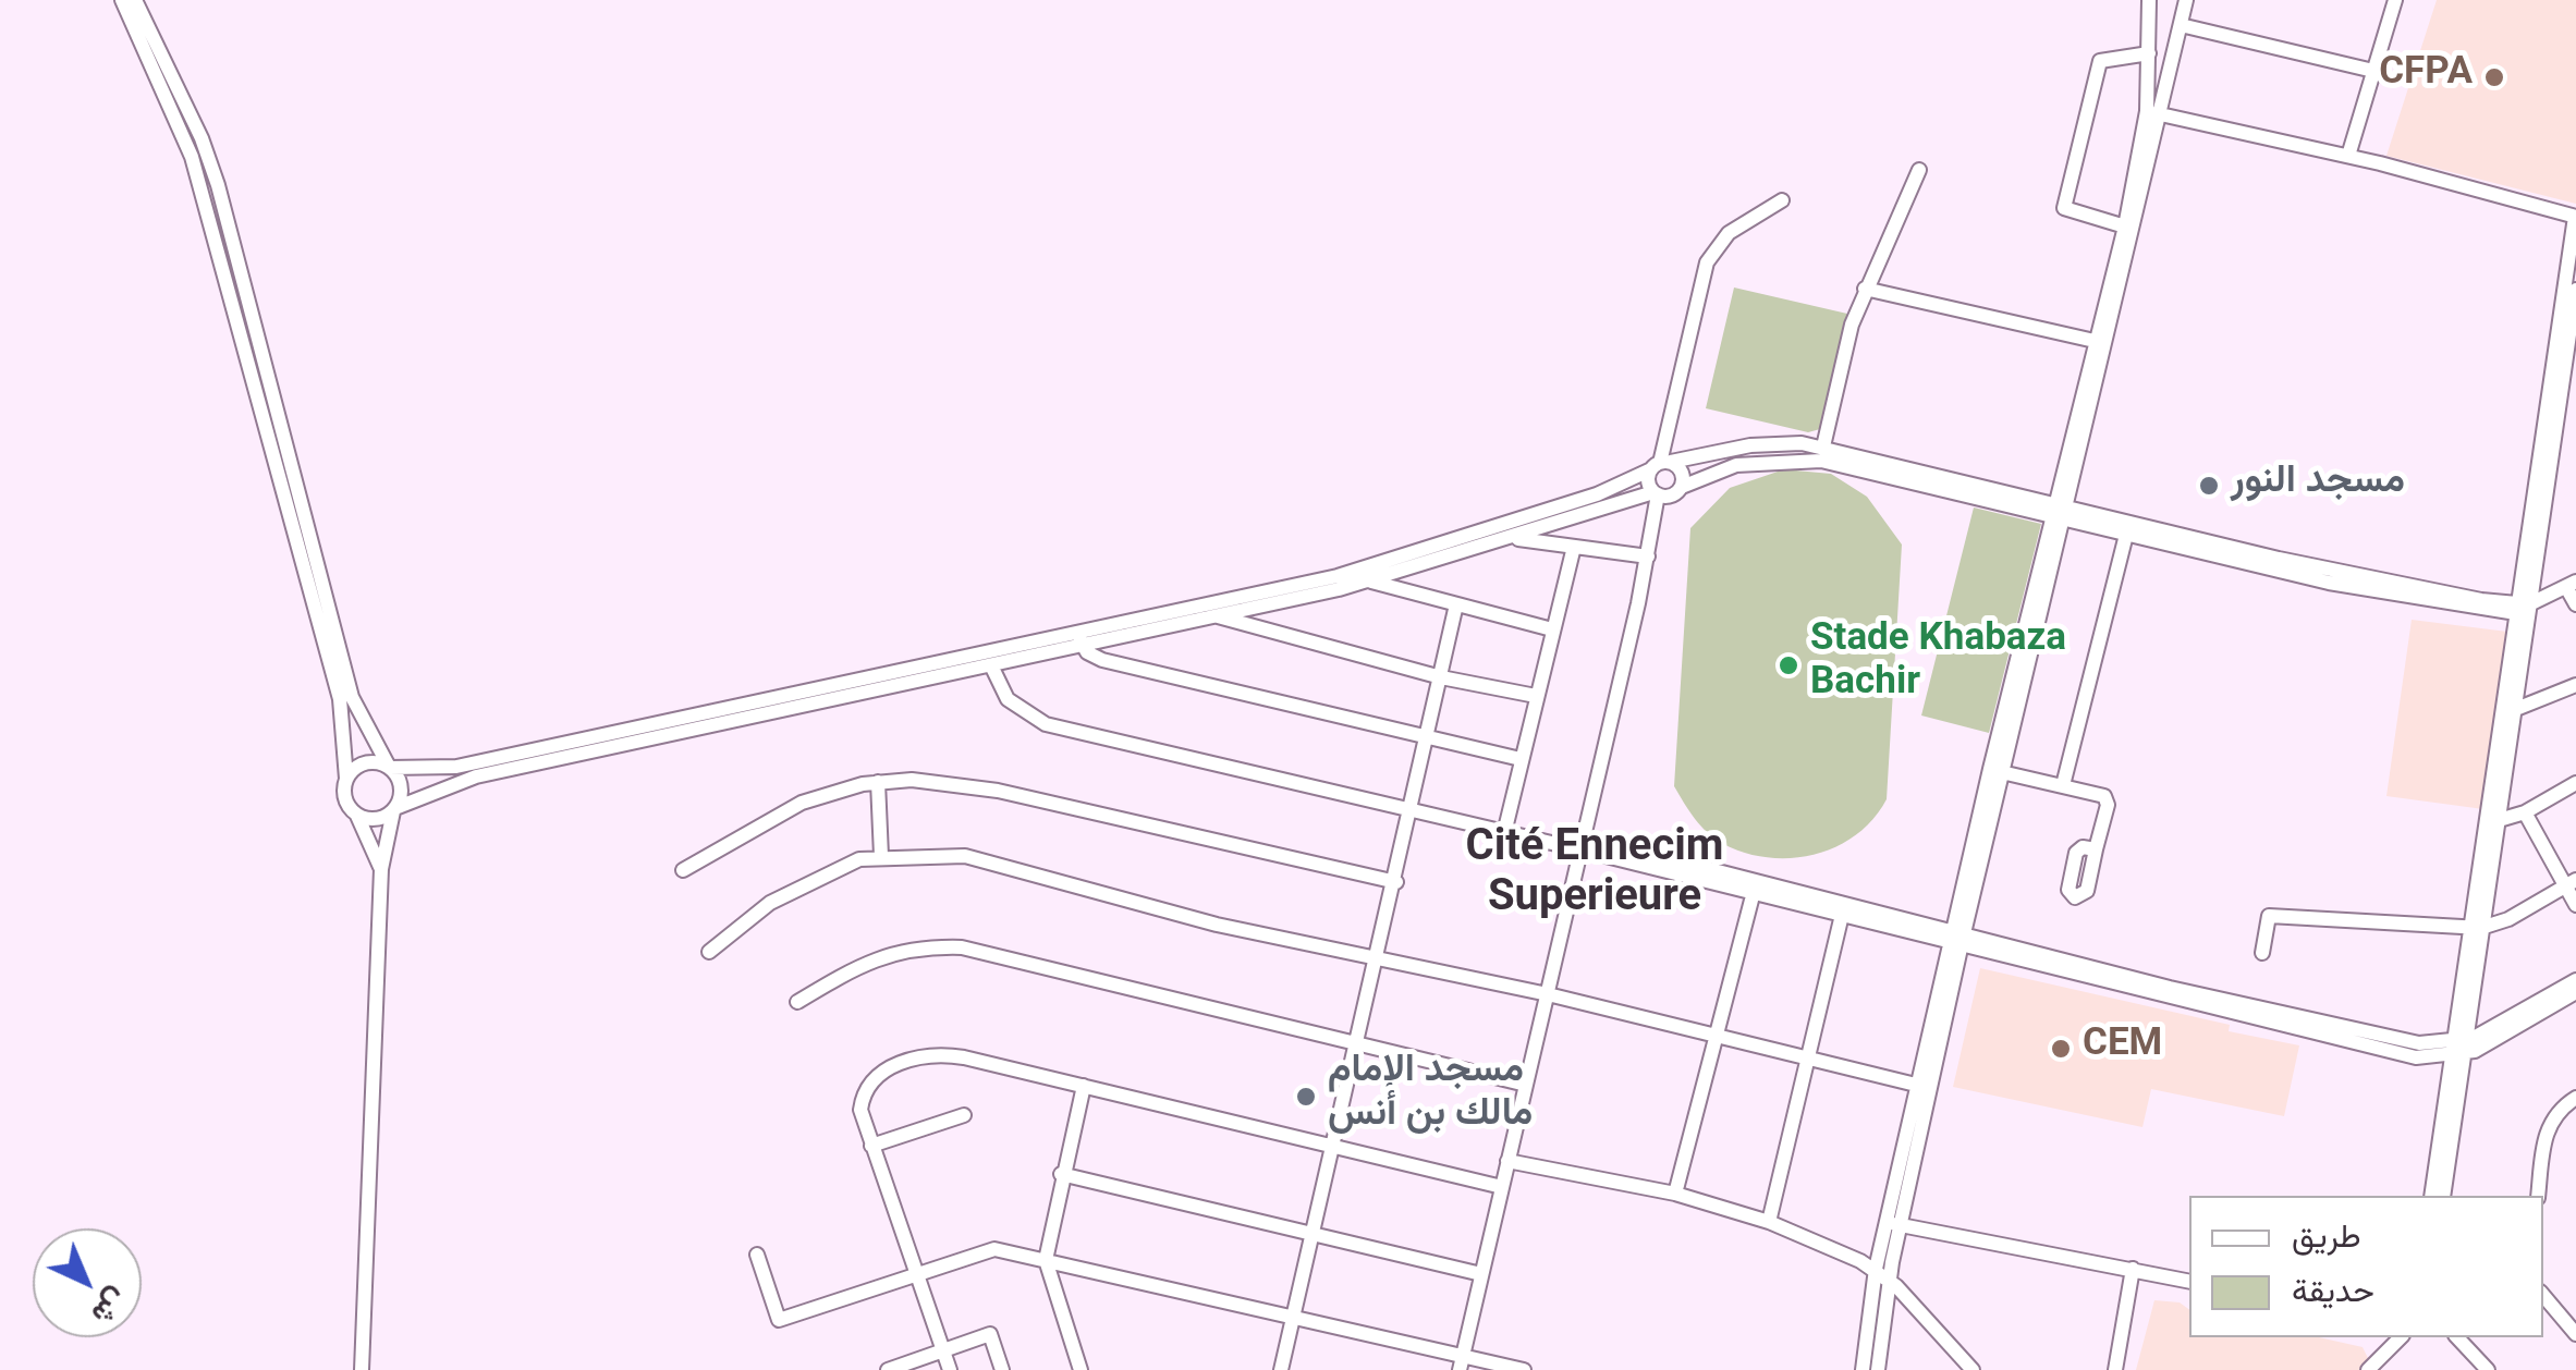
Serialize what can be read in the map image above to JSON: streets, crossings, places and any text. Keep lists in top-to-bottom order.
{
  "districts": ["Cité Ennecim Superieure"],
  "places": [
    "CFPA",
    "مسجد النور",
    "Stade Khabaza Bachir",
    "CEM",
    "مسجد الإمام مالك بن أنس"
  ],
  "legend": ["طريق", "حديقة"],
  "north": "bottom right"
}
